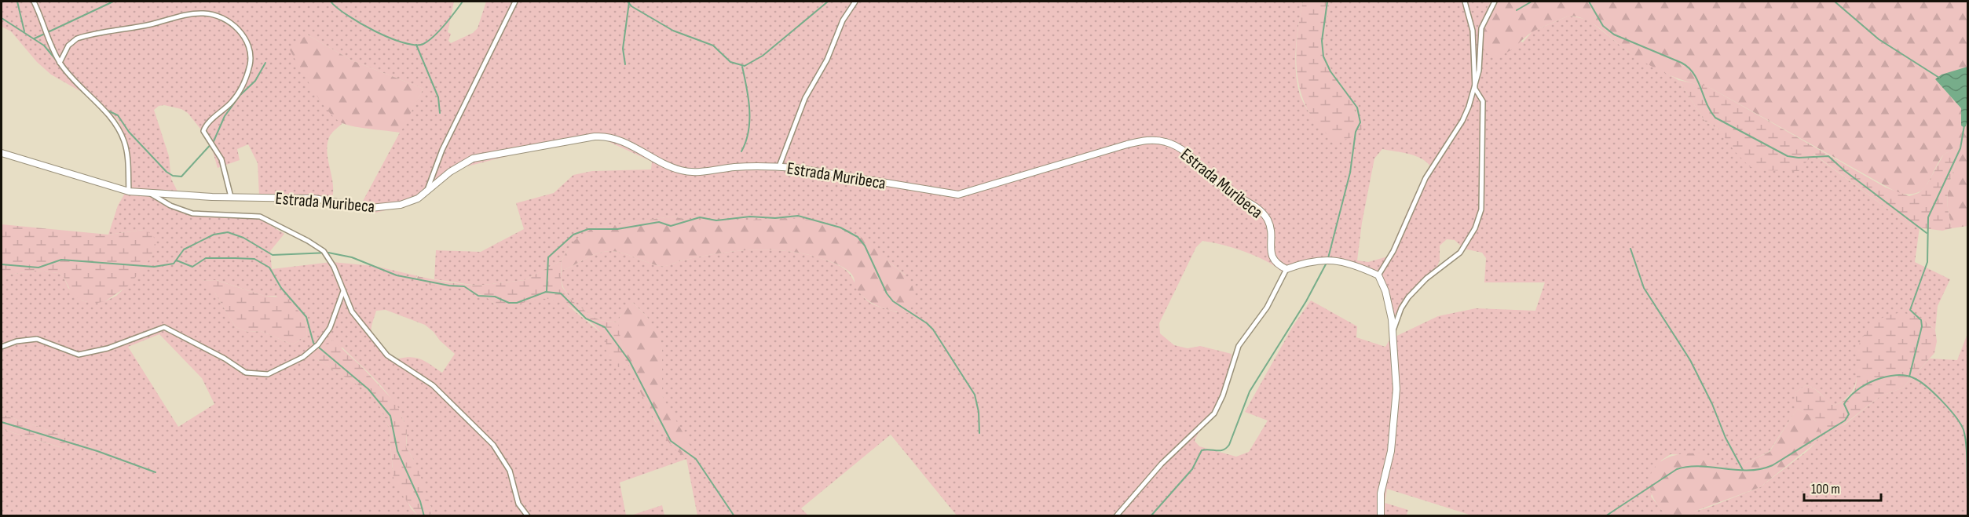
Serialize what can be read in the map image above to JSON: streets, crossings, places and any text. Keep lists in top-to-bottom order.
{
  "streets": {
    "street": ["Estrada Muribeca"]
  },
  "scale_bar": "100 m"
}
